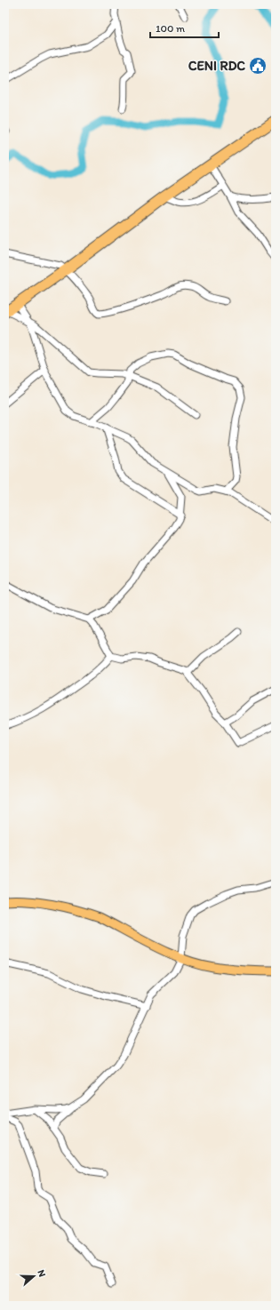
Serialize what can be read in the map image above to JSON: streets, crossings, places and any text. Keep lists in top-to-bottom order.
{
  "places": {
    "public building": ["CENI RDC"]
  },
  "scale_bar": "100 m",
  "north": "right"
}
